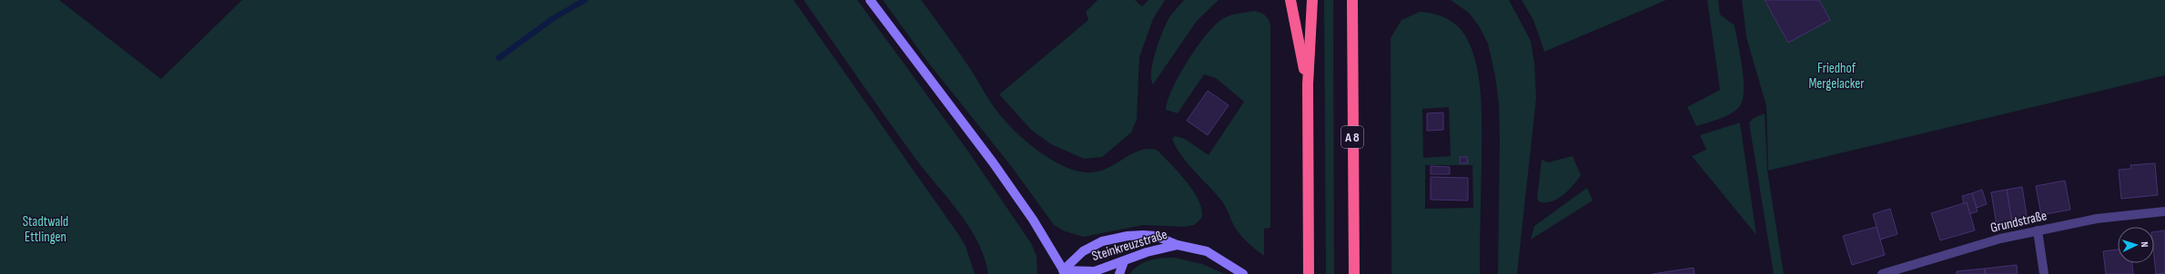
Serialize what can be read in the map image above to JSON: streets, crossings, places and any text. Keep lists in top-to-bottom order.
{
  "streets": {
    "highway": ["A 8"],
    "main road": ["Steinkreuzstraße"],
    "street": ["Grundstraße"]
  },
  "parks": ["Friedhof Mergelacker", "Stadtwald Ettlingen"],
  "north": "right"
}
